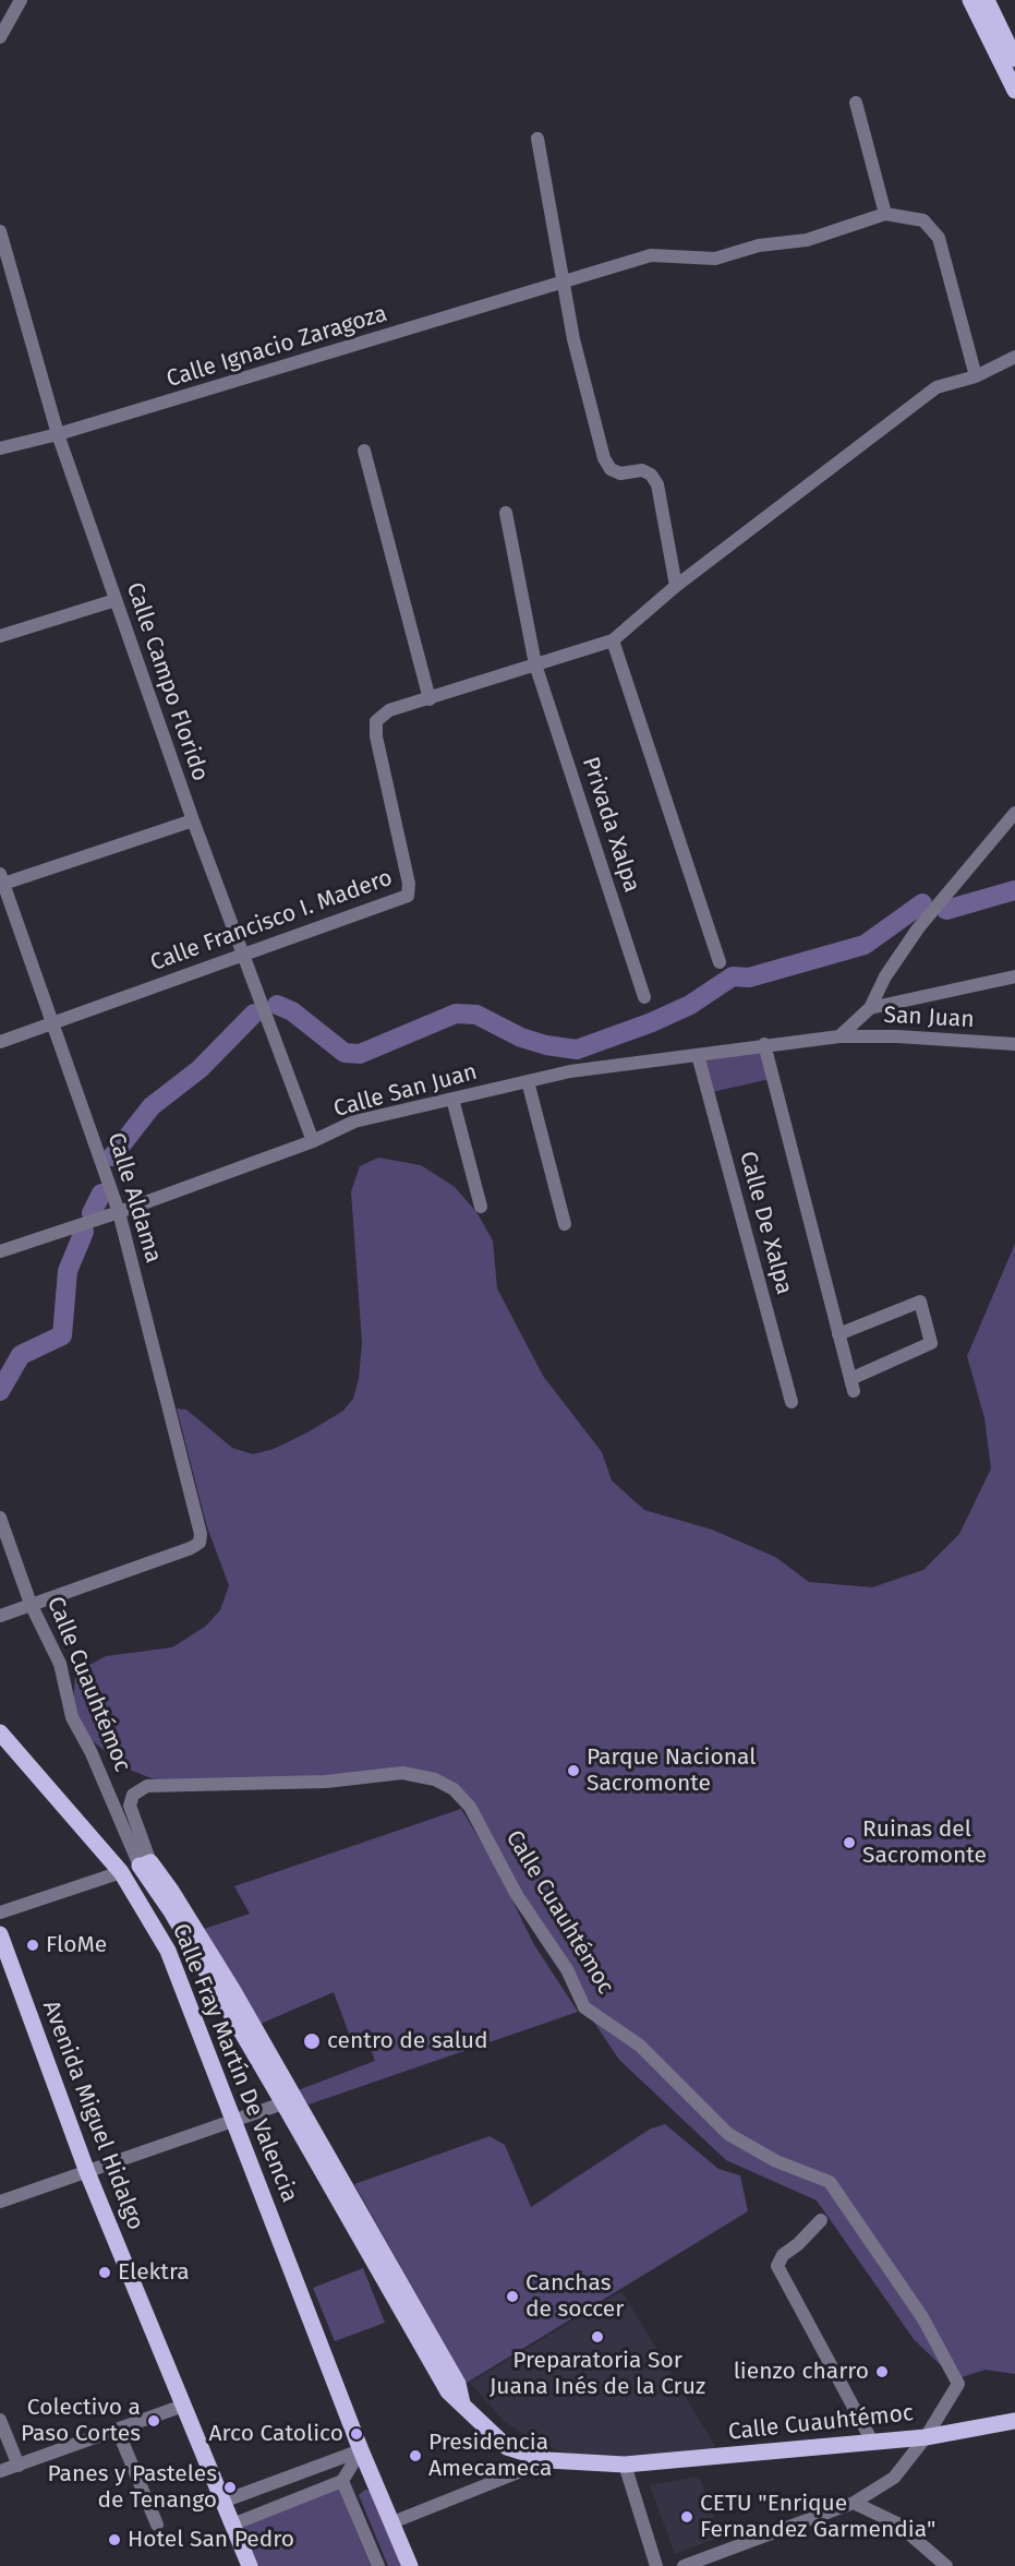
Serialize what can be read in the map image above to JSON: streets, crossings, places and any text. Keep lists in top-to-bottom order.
{
  "streets": {
    "main road": ["Calle Cuauhtémoc", "Calle Fray Martín De Valencia", "Avenida Miguel Hidalgo"],
    "street": [
      "Calle Ignacio Zaragoza",
      "Calle Campo Florido",
      "Privada Xalpa",
      "Calle Francisco I. Madero",
      "San Juan",
      "Calle San Juan",
      "Calle Aldama",
      "Calle De Xalpa"
    ]
  },
  "crossings": [
    ["Calle Ignacio Zaragoza", "Calle Campo Florido"],
    ["Calle Campo Florido", "Calle Francisco I. Madero"],
    ["Calle Campo Florido", "Calle San Juan"],
    ["Calle Francisco I. Madero", "Calle Aldama"],
    ["San Juan", "Calle San Juan"],
    ["Calle San Juan", "Calle Aldama"],
    ["Calle San Juan", "Calle De Xalpa"],
    ["Calle Aldama", "Calle Cuauhtémoc"]
  ],
  "places": [
    "Parque Nacional Sacromonte",
    "Ruinas del Sacromonte",
    "FloMe",
    "centro de salud",
    "Elektra",
    "Canchas de soccer",
    "Preparatoria Sor Juana Inés de la Cruz",
    "lienzo charro",
    "Colectivo a Paso Cortes",
    "Arco Catolico",
    "Presidencia Amecameca",
    "Panes y Pasteles de Tenango",
    "CETU \"Enrique Fernandez Garmendia\"",
    "Hotel San Pedro"
  ]
}
